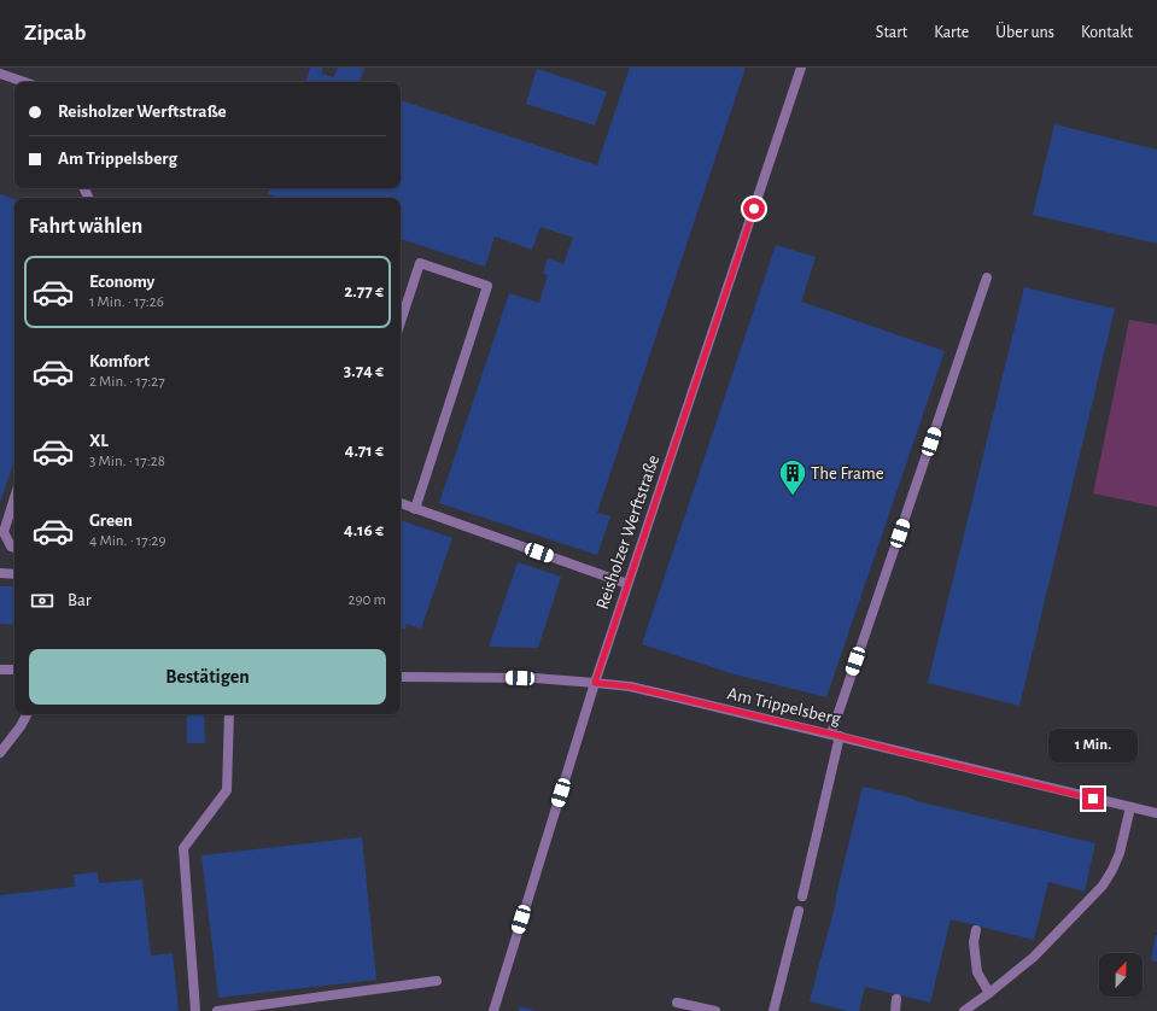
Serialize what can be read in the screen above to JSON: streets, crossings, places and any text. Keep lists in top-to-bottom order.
{
  "streets": {
    "street": ["Reisholzer Werftstraße", "Am Trippelsberg"]
  },
  "crossings": [
    ["Reisholzer Werftstraße", "Am Trippelsberg"]
  ],
  "places": {
    "building": ["The Frame"]
  },
  "north": "top",
  "page": {
    "header": "Zipcab",
    "nav": [
      "Start",
      "Karte",
      "Über uns",
      "Kontakt"
    ],
    "banner": ["Reisholzer Werftstraße", "Am Trippelsberg"],
    "heading": "Fahrt wählen",
    "list": [
      {
        "name": "Economy",
        "note": "1 Min. · 17:26",
        "value": "2.77 €"
      },
      {
        "name": "Komfort",
        "note": "2 Min. · 17:27",
        "value": "3.74 €"
      },
      {
        "name": "XL",
        "note": "3 Min. · 17:28",
        "value": "4.71 €"
      },
      {
        "name": "Green",
        "note": "4 Min. · 17:29",
        "value": "4.16 €"
      }
    ],
    "pay": ["Bar", "290 m"],
    "buttons": "Bestätigen",
    "bubble": "1 Min."
  }
}
